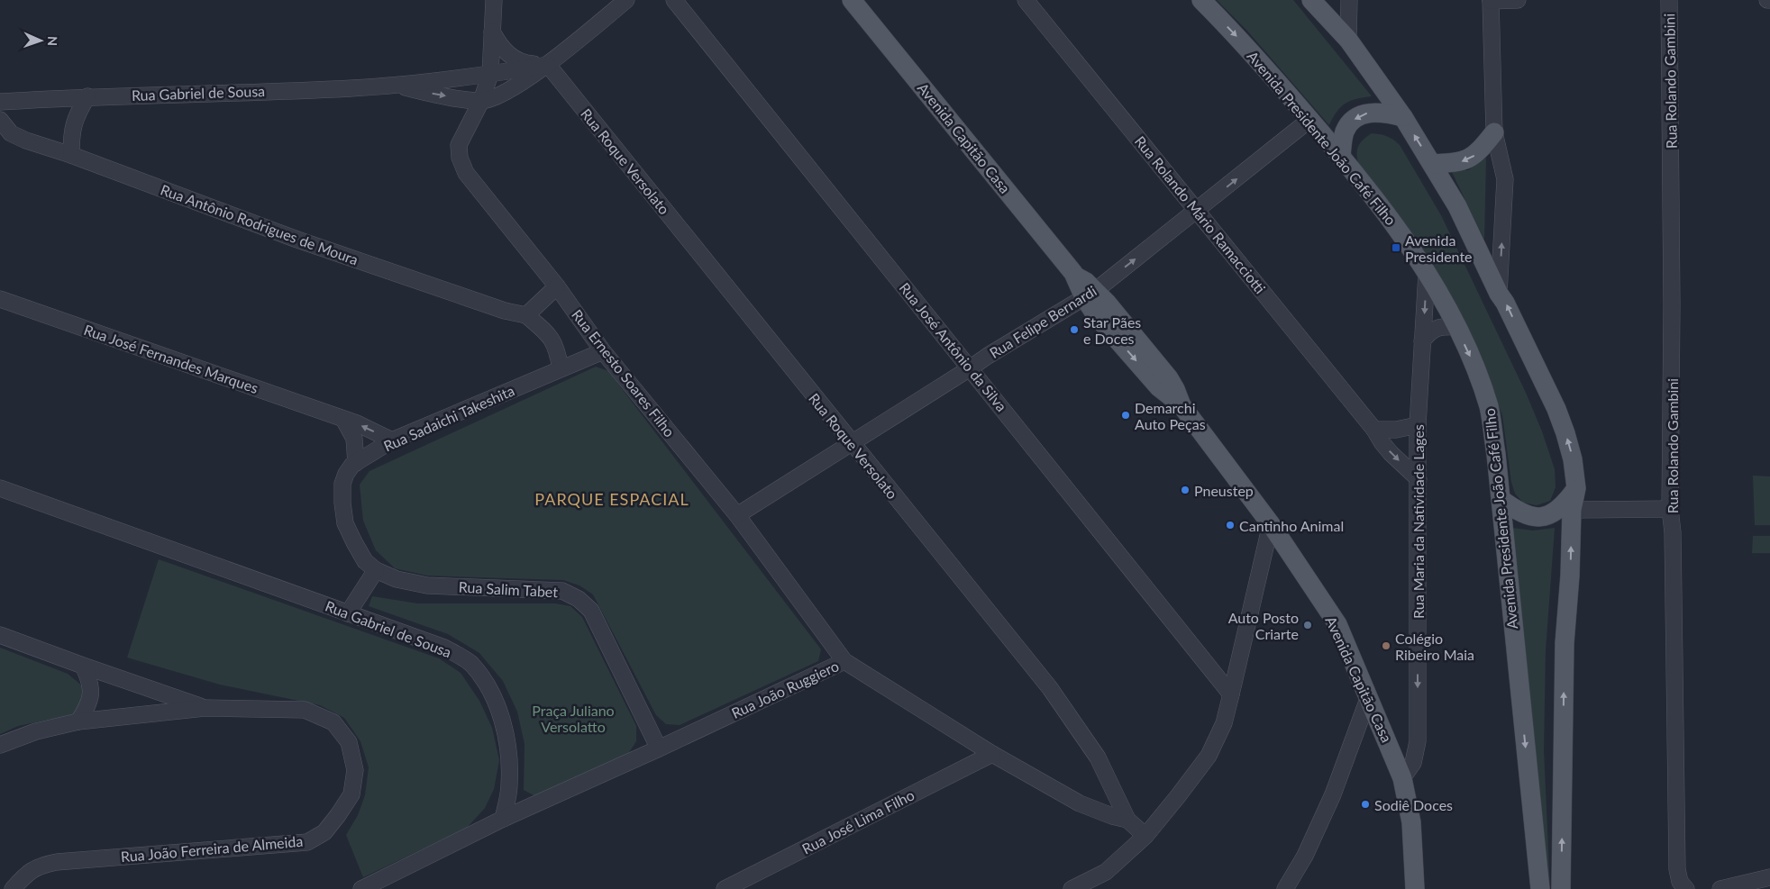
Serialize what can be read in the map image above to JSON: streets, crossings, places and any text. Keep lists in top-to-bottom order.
{
  "streets": {
    "main road": ["Avenida Capitão Casa", "Avenida Presidente João Café Filho"],
    "street": [
      "Rua Rolando Gambini",
      "Rua Gabriel de Sousa",
      "Rua Roque Versolato",
      "Rua Rolando Mário Ramacciotti",
      "Rua Antônio Rodrigues de Moura",
      "Rua Felipe Bernardi",
      "Rua José Antônio da Silva",
      "Rua José Fernandes Marques",
      "Rua Ernesto Soares Filho",
      "Rua Sadaichi Takeshita",
      "Rua Maria da Natividade Lages",
      "Rua Salim Tabet",
      "Rua João Ruggiero",
      "Rua José Lima Filho",
      "Rua João Ferreira de Almeida"
    ]
  },
  "crossings": [
    ["Rua Gabriel de Sousa", "Rua Roque Versolato"],
    ["Rua Gabriel de Sousa", "Rua Ernesto Soares Filho"],
    ["Rua Gabriel de Sousa", "Rua João Ruggiero"],
    ["Avenida Capitão Casa", "Rua Felipe Bernardi"],
    ["Avenida Capitão Casa", "Rua Maria da Natividade Lages"],
    ["Avenida Presidente João Café Filho", "Rua Felipe Bernardi"],
    ["Avenida Presidente João Café Filho", "Rua Maria da Natividade Lages"],
    ["Rua Roque Versolato", "Rua Felipe Bernardi"],
    ["Rua Roque Versolato", "Rua João Ruggiero"],
    ["Rua Rolando Mário Ramacciotti", "Rua Felipe Bernardi"],
    ["Rua Rolando Mário Ramacciotti", "Rua Maria da Natividade Lages"],
    ["Rua Antônio Rodrigues de Moura", "Rua Sadaichi Takeshita"],
    ["Rua Felipe Bernardi", "Rua José Antônio da Silva"],
    ["Rua Felipe Bernardi", "Rua Ernesto Soares Filho"],
    ["Rua José Fernandes Marques", "Rua Sadaichi Takeshita"],
    ["Rua Ernesto Soares Filho", "Rua Sadaichi Takeshita"],
    ["Rua Ernesto Soares Filho", "Rua João Ruggiero"],
    ["Rua Sadaichi Takeshita", "Rua Salim Tabet"],
    ["Rua Salim Tabet", "Rua João Ruggiero"],
    ["Rua João Ruggiero", "Rua José Lima Filho"]
  ],
  "one_way": ["Rua Felipe Bernardi", "Rua Maria da Natividade Lages"],
  "districts": ["PARQUE ESPACIAL"],
  "parks": ["Praça Juliano Versolatto"],
  "places": {
    "transit": ["Avenida Presidente"],
    "other": [
      "Star Pães e Doces",
      "Demarchi Auto Peças",
      "Pneustep",
      "Cantinho Animal",
      "Auto Posto Criarte",
      "Colégio Ribeiro Maia",
      "Sodiê Doces"
    ]
  },
  "north": "right"
}
